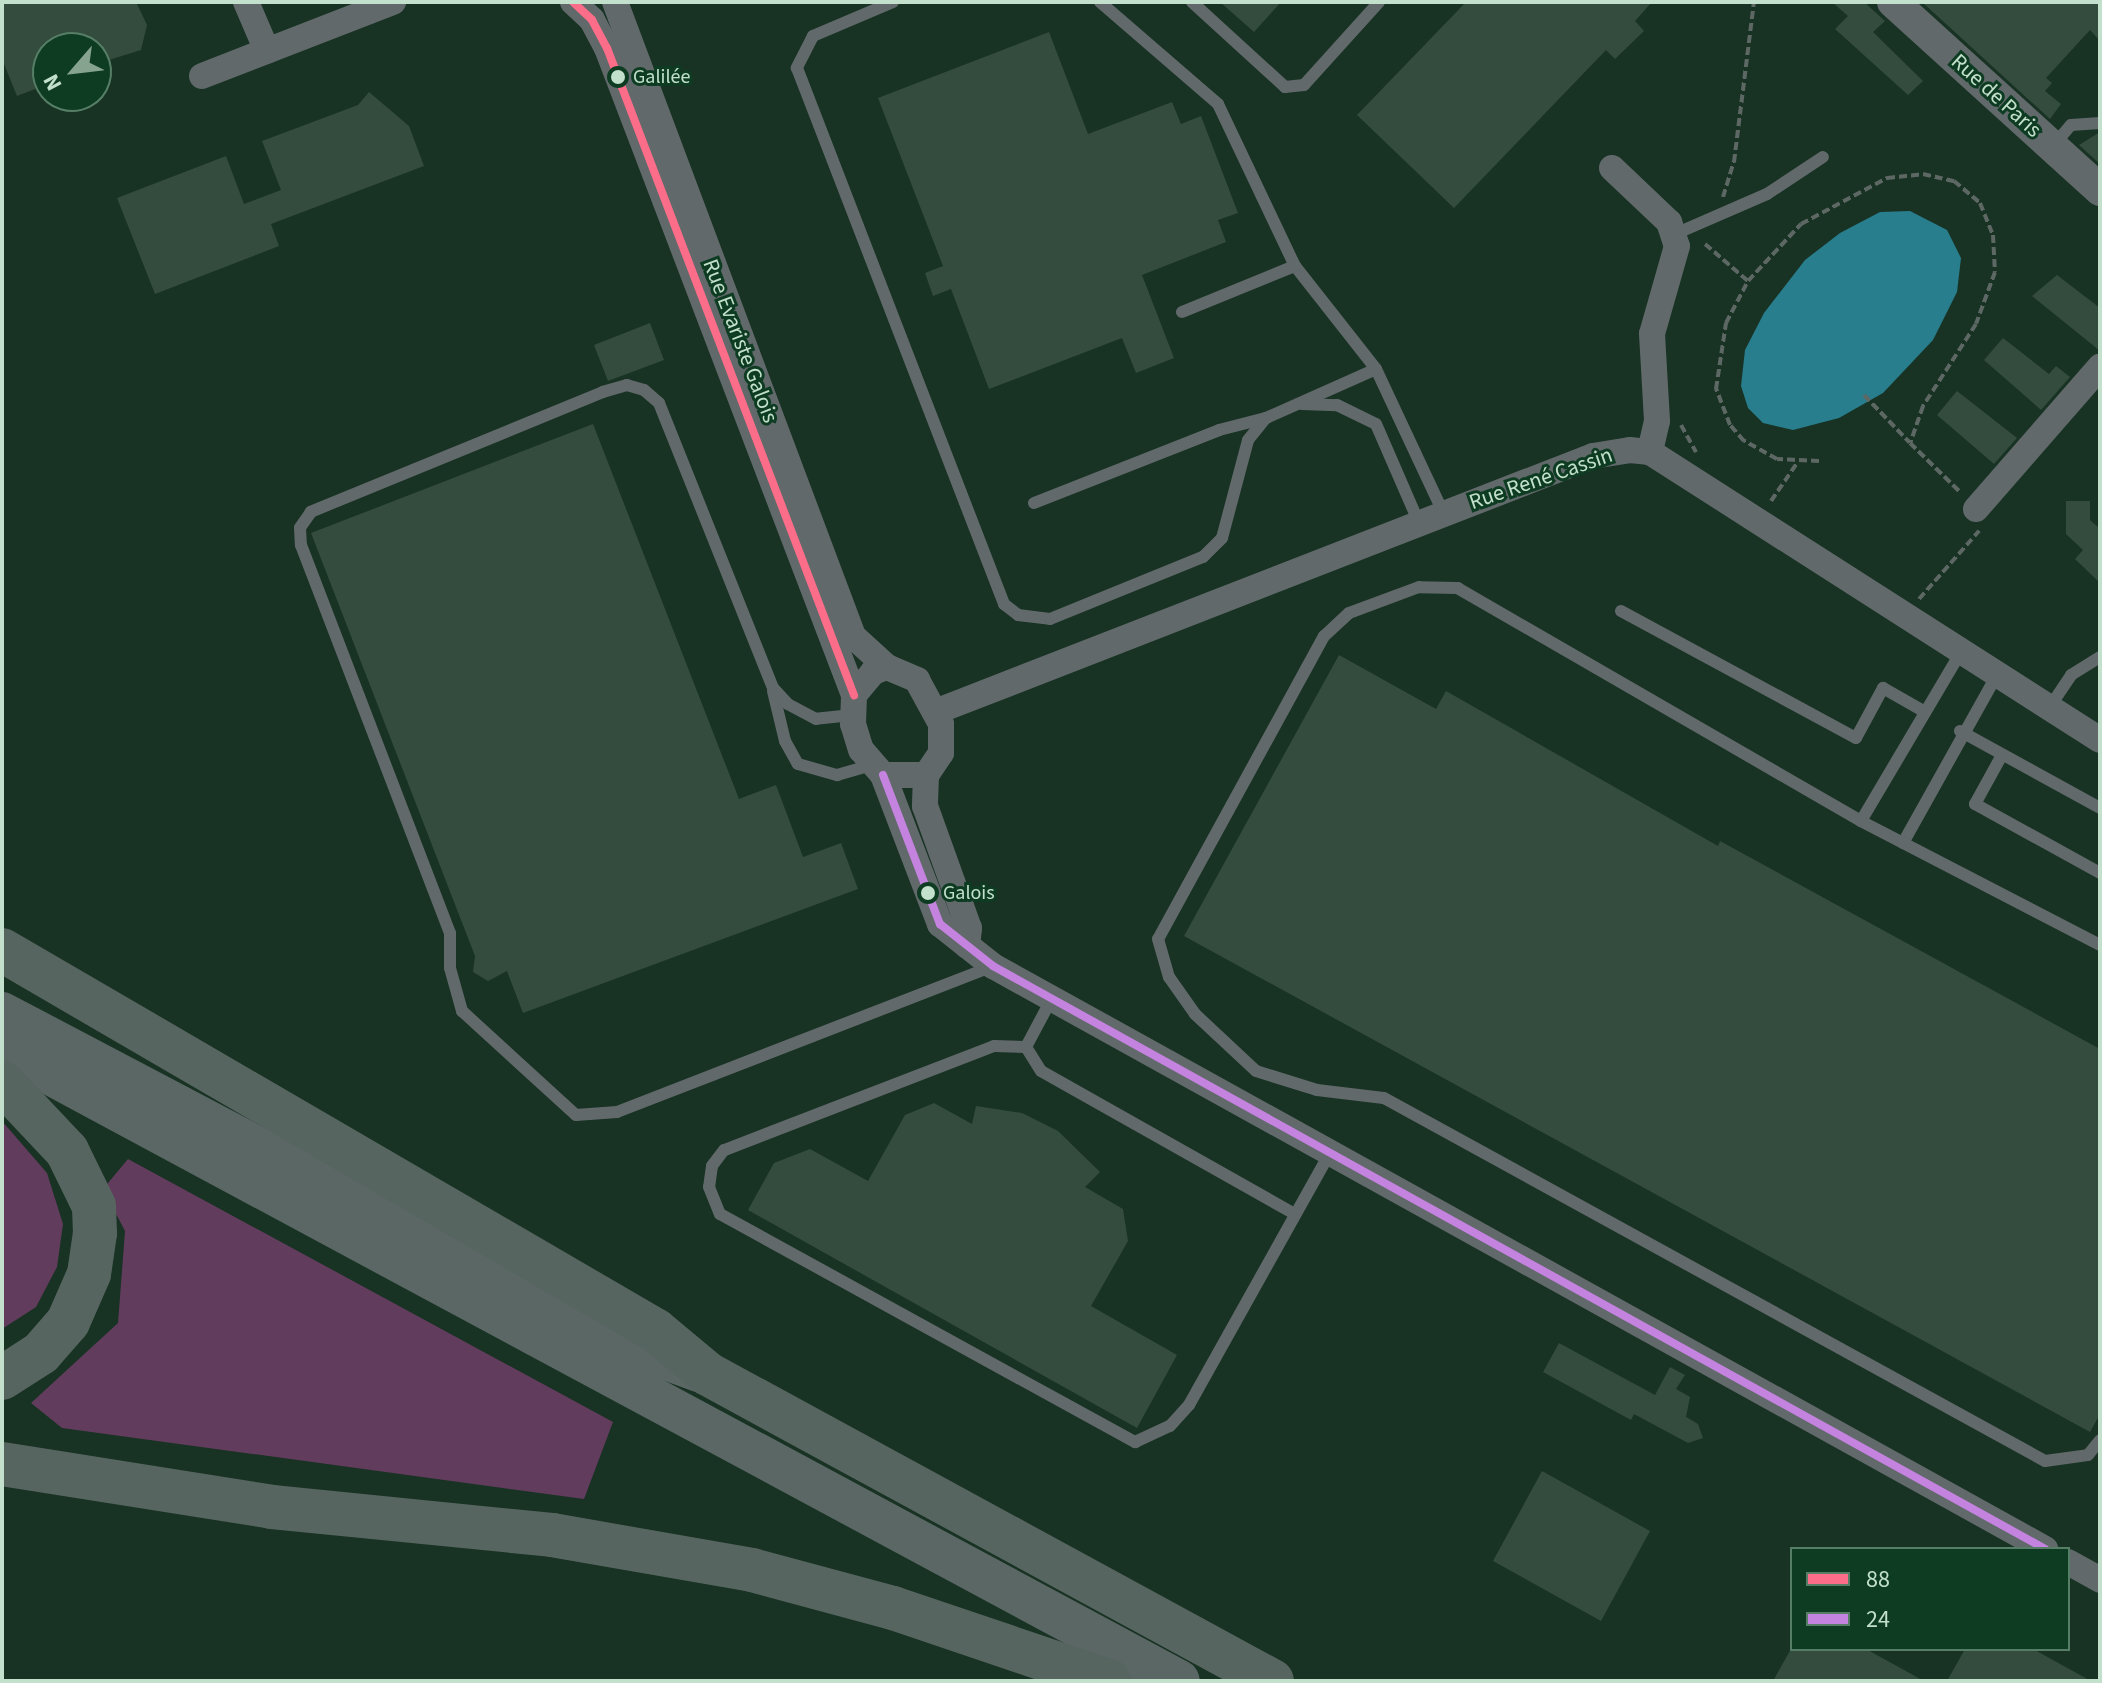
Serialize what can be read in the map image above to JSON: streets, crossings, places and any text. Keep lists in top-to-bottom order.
{
  "streets": {
    "street": ["Rue de Paris", "Rue Evariste Galois", "Rue René Cassin"]
  },
  "crossings": [
    ["Rue Evariste Galois", "Rue René Cassin"]
  ],
  "places": ["Galilée", "Galois"],
  "lines": ["transit line 88", "transit line 24"],
  "legend": ["88", "24"],
  "north": "bottom left"
}
